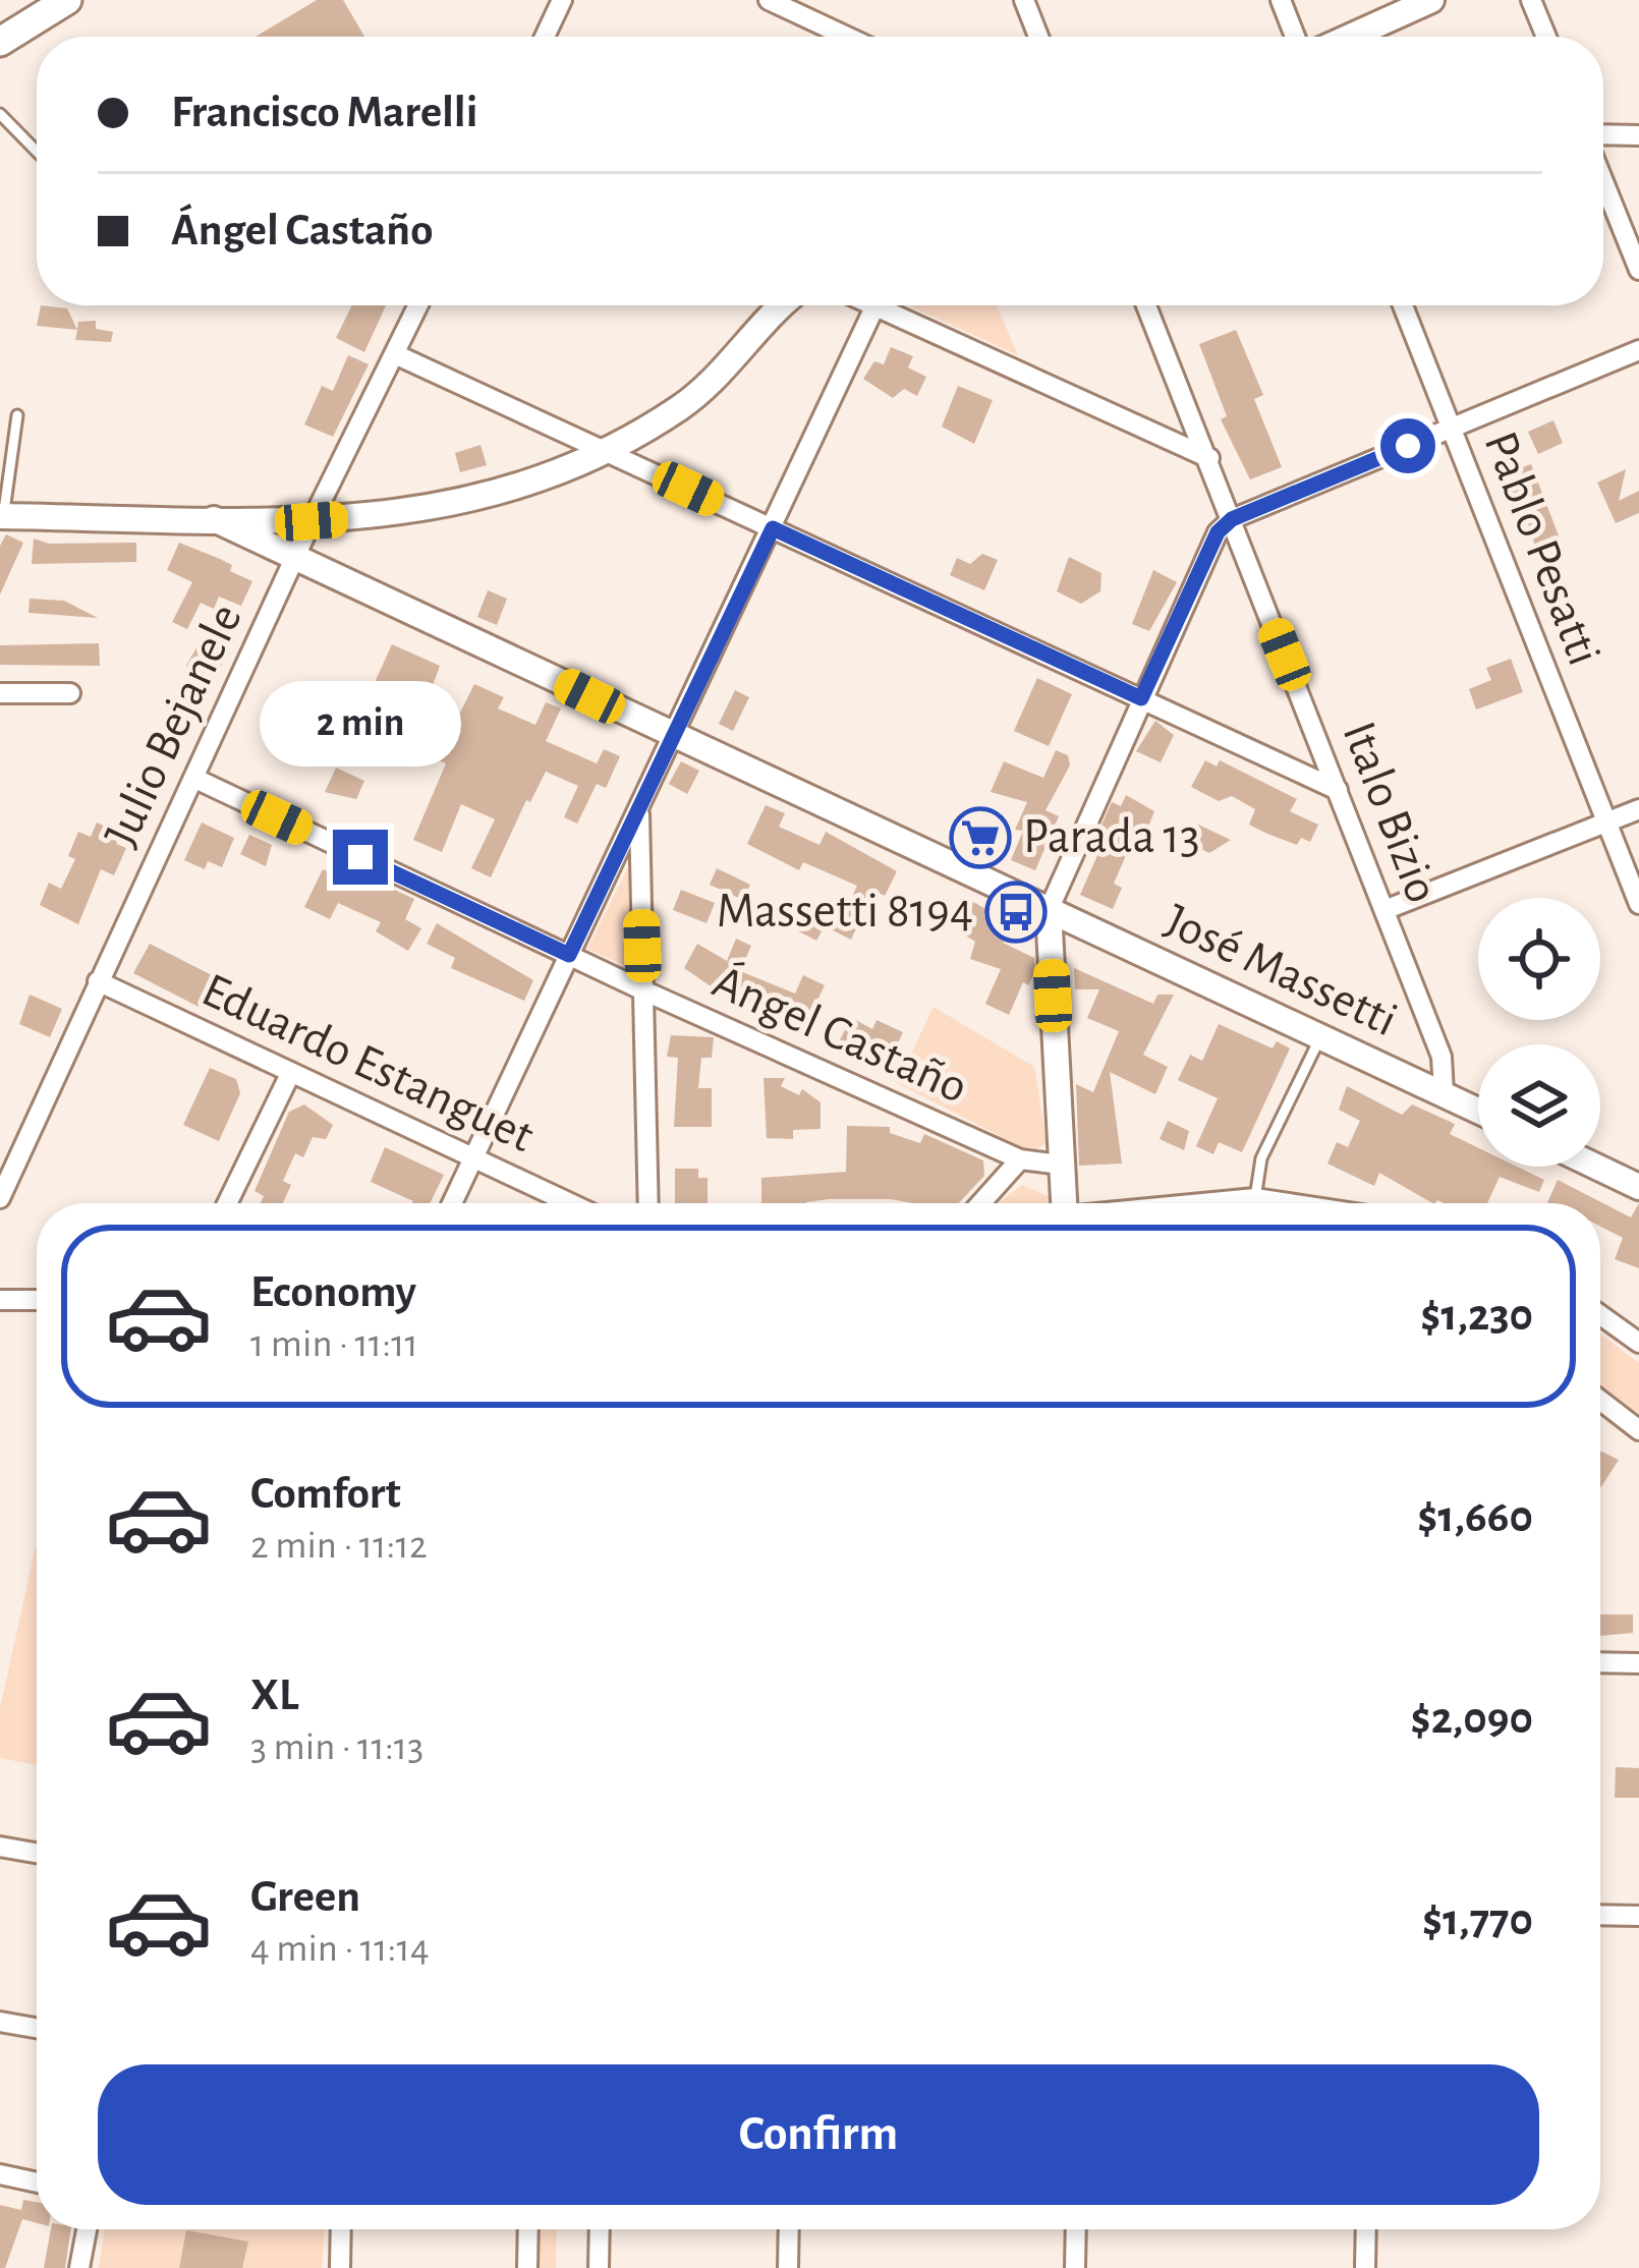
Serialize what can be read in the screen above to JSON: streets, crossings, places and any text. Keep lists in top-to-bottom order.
{
  "streets": {
    "main road": ["José Massetti"],
    "street": [
      "Pablo Pesatti",
      "Julio Bejanele",
      "Italo Bizio",
      "Ángel Castaño",
      "Eduardo Estanguet"
    ]
  },
  "crossings": [
    ["Julio Bejanele", "José Massetti"],
    ["Julio Bejanele", "Ángel Castaño"],
    ["Julio Bejanele", "Eduardo Estanguet"],
    ["Italo Bizio", "José Massetti"]
  ],
  "places": {
    "supermarket": ["Parada 13"],
    "bus stop": ["Massetti 8194"]
  },
  "page": {
    "banner": ["Francisco Marelli", "Ángel Castaño"],
    "bubble": "2 min",
    "list": [
      {
        "name": "Economy",
        "note": "1 min · 11:11",
        "value": "$1,230"
      },
      {
        "name": "Comfort",
        "note": "2 min · 11:12",
        "value": "$1,660"
      },
      {
        "name": "XL",
        "note": "3 min · 11:13",
        "value": "$2,090"
      },
      {
        "name": "Green",
        "note": "4 min · 11:14",
        "value": "$1,770"
      }
    ],
    "buttons": "Confirm"
  }
}
